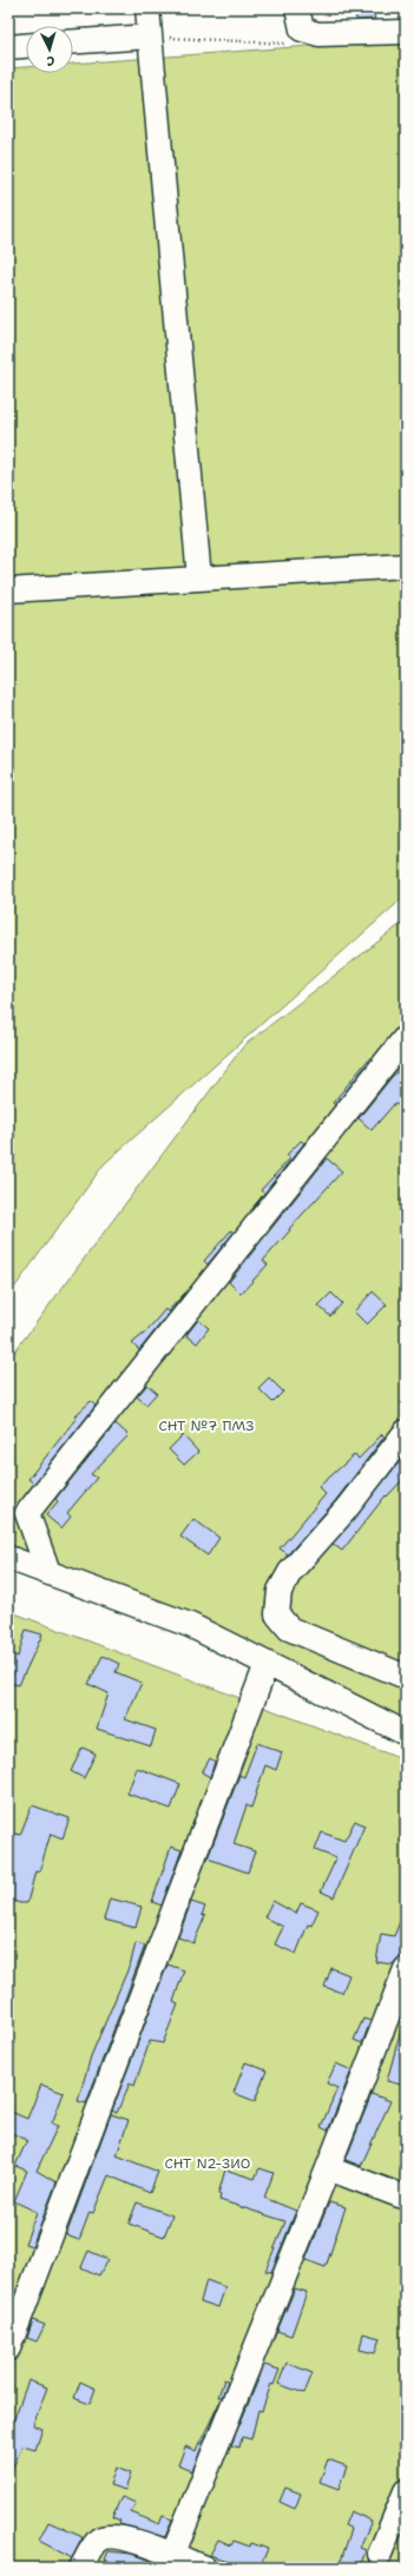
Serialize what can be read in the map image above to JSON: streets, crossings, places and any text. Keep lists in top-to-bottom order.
{
  "parks": ["СНТ №7 ПМЗ", "СНТ N2-ЗИО"],
  "north": "bottom"
}
